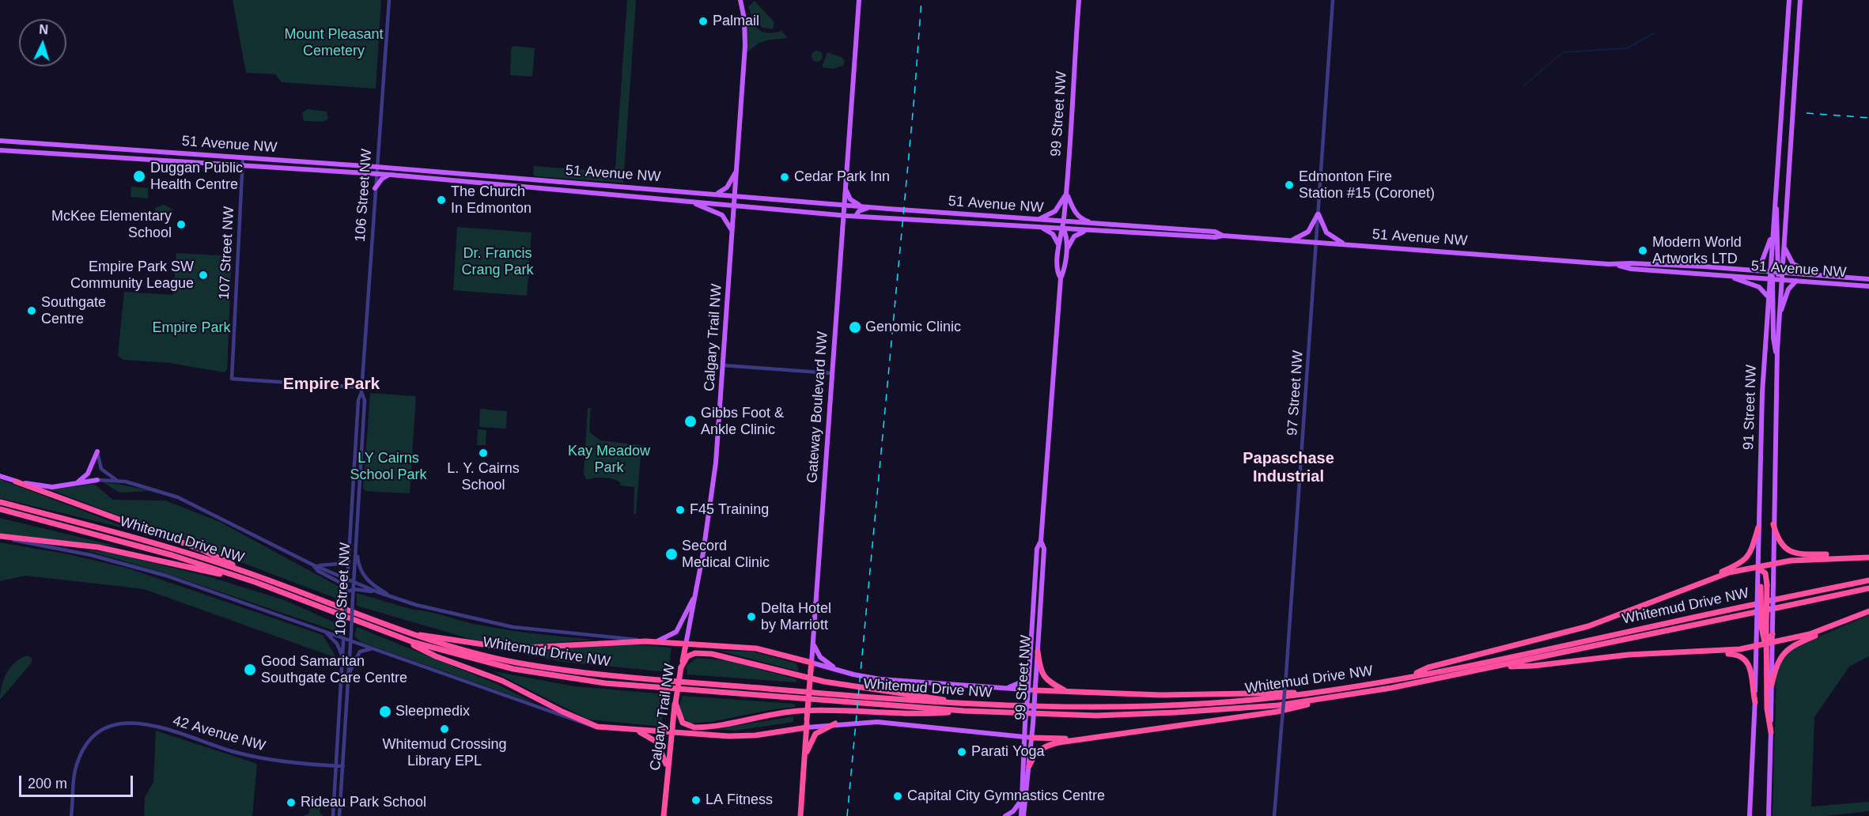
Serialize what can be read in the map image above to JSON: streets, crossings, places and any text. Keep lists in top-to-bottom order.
{
  "streets": {
    "highway": ["Calgary Trail NW", "Gateway Boulevard NW", "Whitemud Drive NW"],
    "main road": ["99 Street NW", "51 Avenue NW", "91 Street NW"],
    "street": [
      "106 Street NW",
      "107 Street NW",
      "97 Street NW",
      "42 Avenue NW"
    ]
  },
  "crossings": [
    ["99 Street NW", "51 Avenue NW"],
    ["51 Avenue NW", "106 Street NW"],
    ["51 Avenue NW", "107 Street NW"],
    ["51 Avenue NW", "Calgary Trail NW"],
    ["51 Avenue NW", "97 Street NW"],
    ["51 Avenue NW", "Gateway Boulevard NW"],
    ["51 Avenue NW", "91 Street NW"],
    ["106 Street NW", "107 Street NW"],
    ["106 Street NW", "Whitemud Drive NW"],
    ["106 Street NW", "42 Avenue NW"]
  ],
  "districts": ["Empire Park", "Papaschase Industrial"],
  "parks": [
    "Mount Pleasant Cemetery",
    "Dr. Francis Crang Park",
    "Empire Park",
    "Kay Meadow Park",
    "LY Cairns School Park"
  ],
  "places": [
    "Palmail",
    "Duggan Public Health Centre",
    "Cedar Park Inn",
    "Edmonton Fire Station #15 (Coronet)",
    "The Church In Edmonton",
    "McKee Elementary School",
    "Modern World Artworks LTD",
    "Empire Park SW Community League",
    "Southgate Centre",
    "Genomic Clinic",
    "Gibbs Foot & Ankle Clinic",
    "L. Y. Cairns School",
    "F45 Training",
    "Secord Medical Clinic",
    "Delta Hotel by Marriott",
    "Good Samaritan Southgate Care Centre",
    "Sleepmedix",
    "Whitemud Crossing Library EPL",
    "Parati Yoga",
    "Capital City Gymnastics Centre",
    "LA Fitness",
    "Rideau Park School"
  ],
  "scale_bar": "200 m",
  "north": "top"
}
